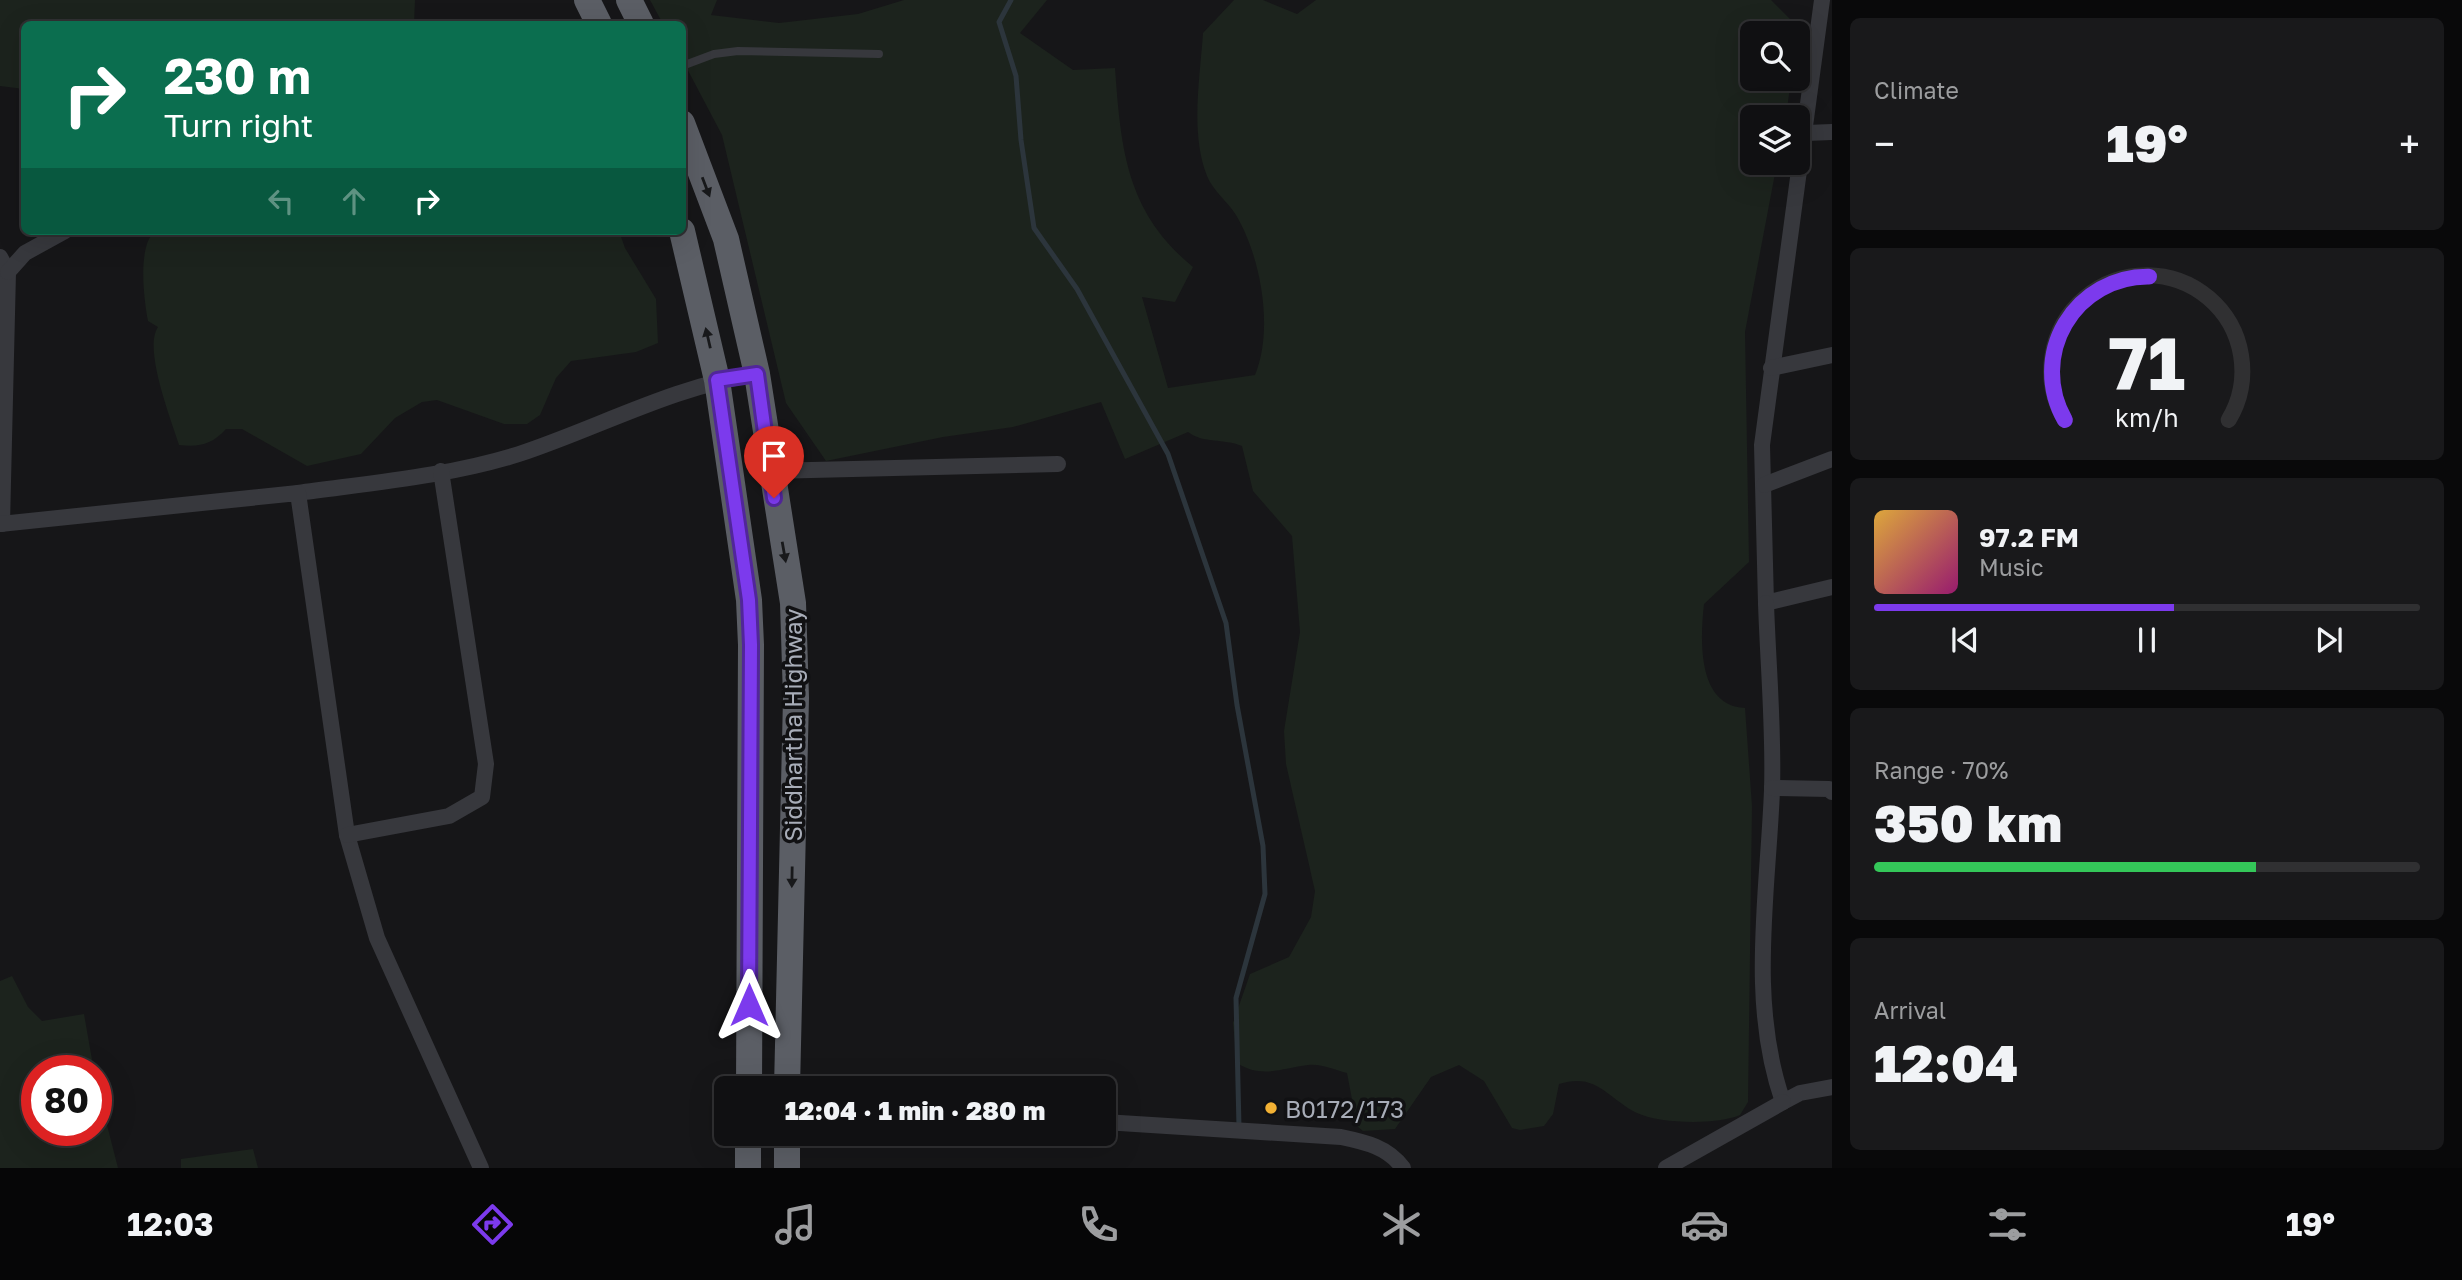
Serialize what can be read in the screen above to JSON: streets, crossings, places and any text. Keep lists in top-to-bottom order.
{
  "streets": {
    "highway": ["Siddhartha Highway"]
  },
  "places": ["B0172/173"],
  "page": {
    "tile": [
      "Climate",
      ["Range · 70%", "350 km"],
      ["Arrival", "12:04"]
    ],
    "turn": ["230 m", "Turn right"],
    "heat": ["−", "19°", "+"],
    "song": ["97.2 FM", "Music"],
    "limit": "80",
    "trip": "12:04 · 1 min · 280 m",
    "tabs": ["12:03", "19°"],
    "gauge": ["71", "km/h"]
  }
}
